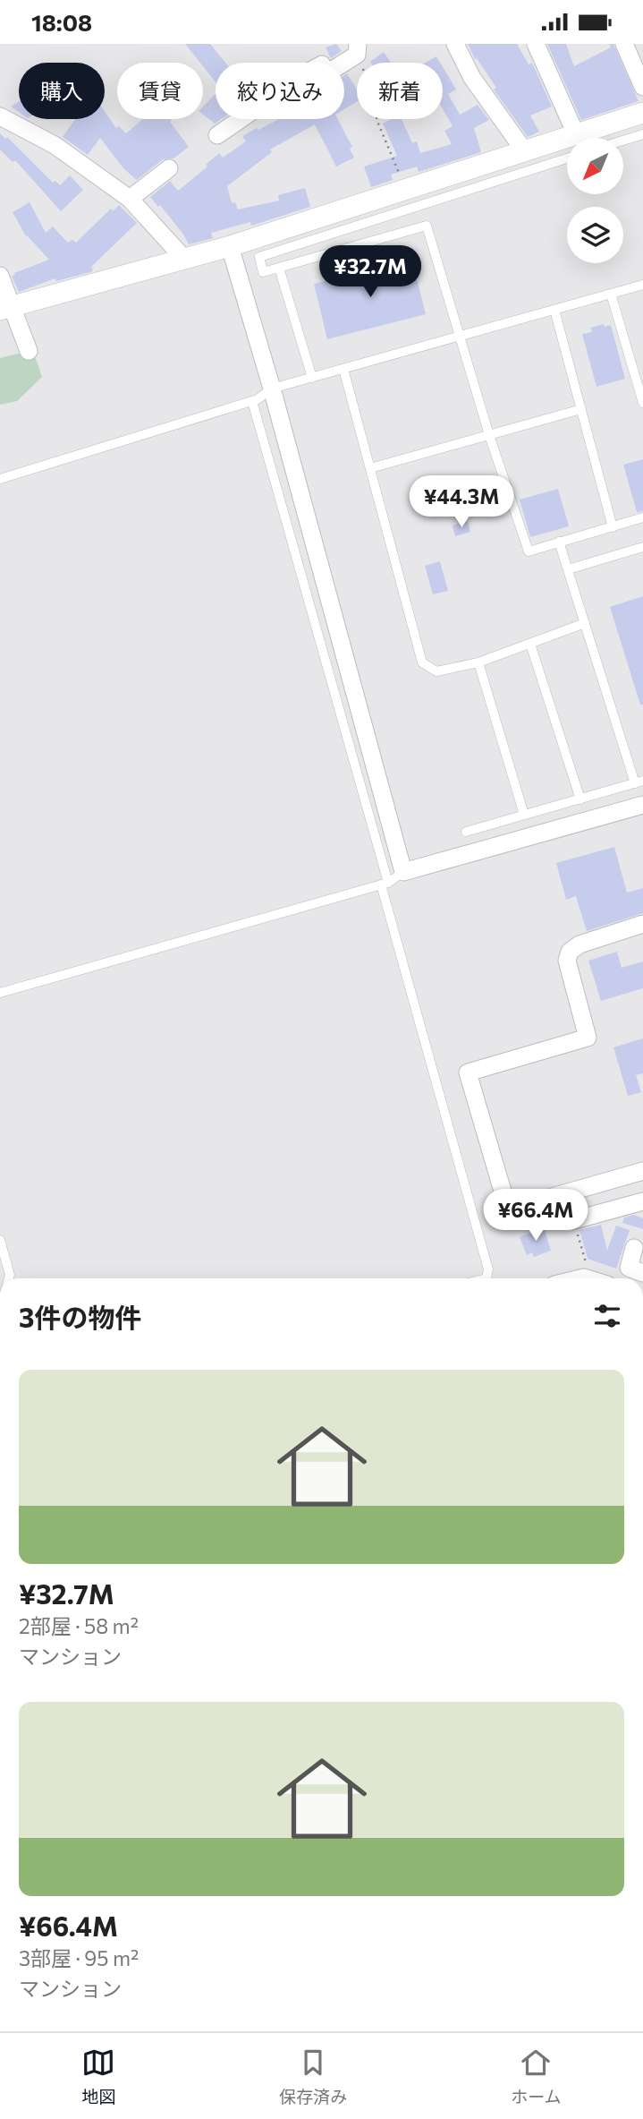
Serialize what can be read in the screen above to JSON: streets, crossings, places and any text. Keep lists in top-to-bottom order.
{
  "north": "bottom left",
  "page": {
    "status": "18:08",
    "chip": [
      "購入",
      "賃貸",
      "絞り込み",
      "新着"
    ],
    "price": ["¥32.7M", "¥44.3M", "¥66.4M"],
    "heading": "3件の物件",
    "list": [
      {
        "name": "¥32.7M",
        "note": "2部屋 · 58 m² · マンション"
      },
      {
        "name": "¥66.4M",
        "note": "3部屋 · 95 m² · マンション"
      }
    ],
    "tabs": ["地図", "保存済み", "ホーム"]
  }
}
